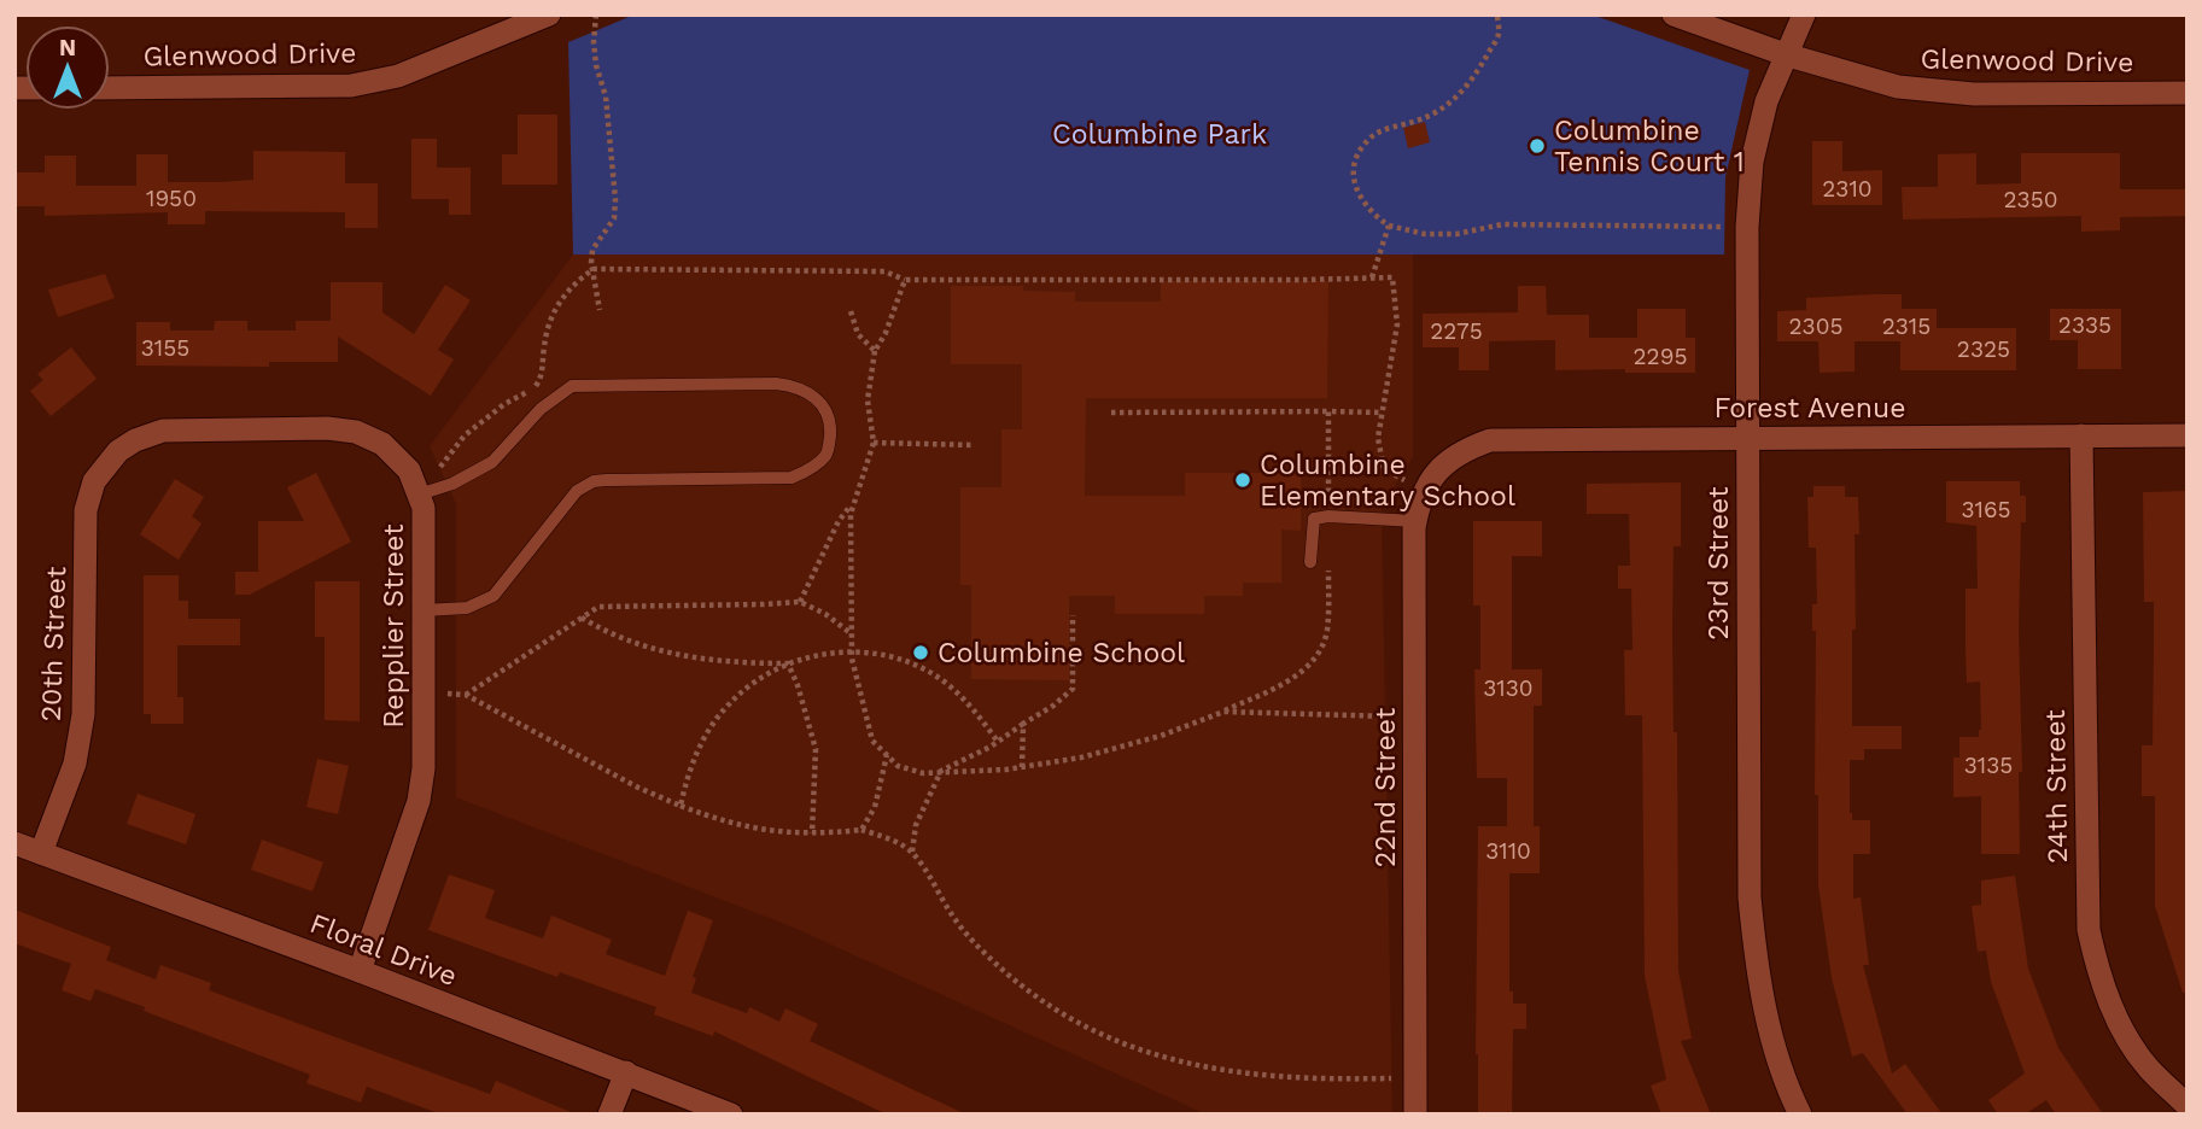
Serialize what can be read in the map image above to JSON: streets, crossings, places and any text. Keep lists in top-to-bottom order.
{
  "streets": {
    "street": [
      "Glenwood Drive",
      "Forest Avenue",
      "23rd Street",
      "Repplier Street",
      "20th Street",
      "24th Street",
      "22nd Street",
      "Floral Drive"
    ]
  },
  "crossings": [
    ["Glenwood Drive", "23rd Street"],
    ["Forest Avenue", "23rd Street"],
    ["Forest Avenue", "24th Street"],
    ["Forest Avenue", "22nd Street"],
    ["Repplier Street", "20th Street"],
    ["Repplier Street", "Floral Drive"],
    ["20th Street", "Floral Drive"]
  ],
  "parks": ["Columbine Park"],
  "places": ["Columbine Tennis Court 1", "Columbine Elementary School", "Columbine School"],
  "house_numbers": [
    "2310",
    "1950",
    "2350",
    "2335",
    "2305",
    "2315",
    "2275",
    "3155",
    "2325",
    "2295",
    "3165",
    "3130",
    "3135",
    "3110"
  ],
  "north": "top"
}
